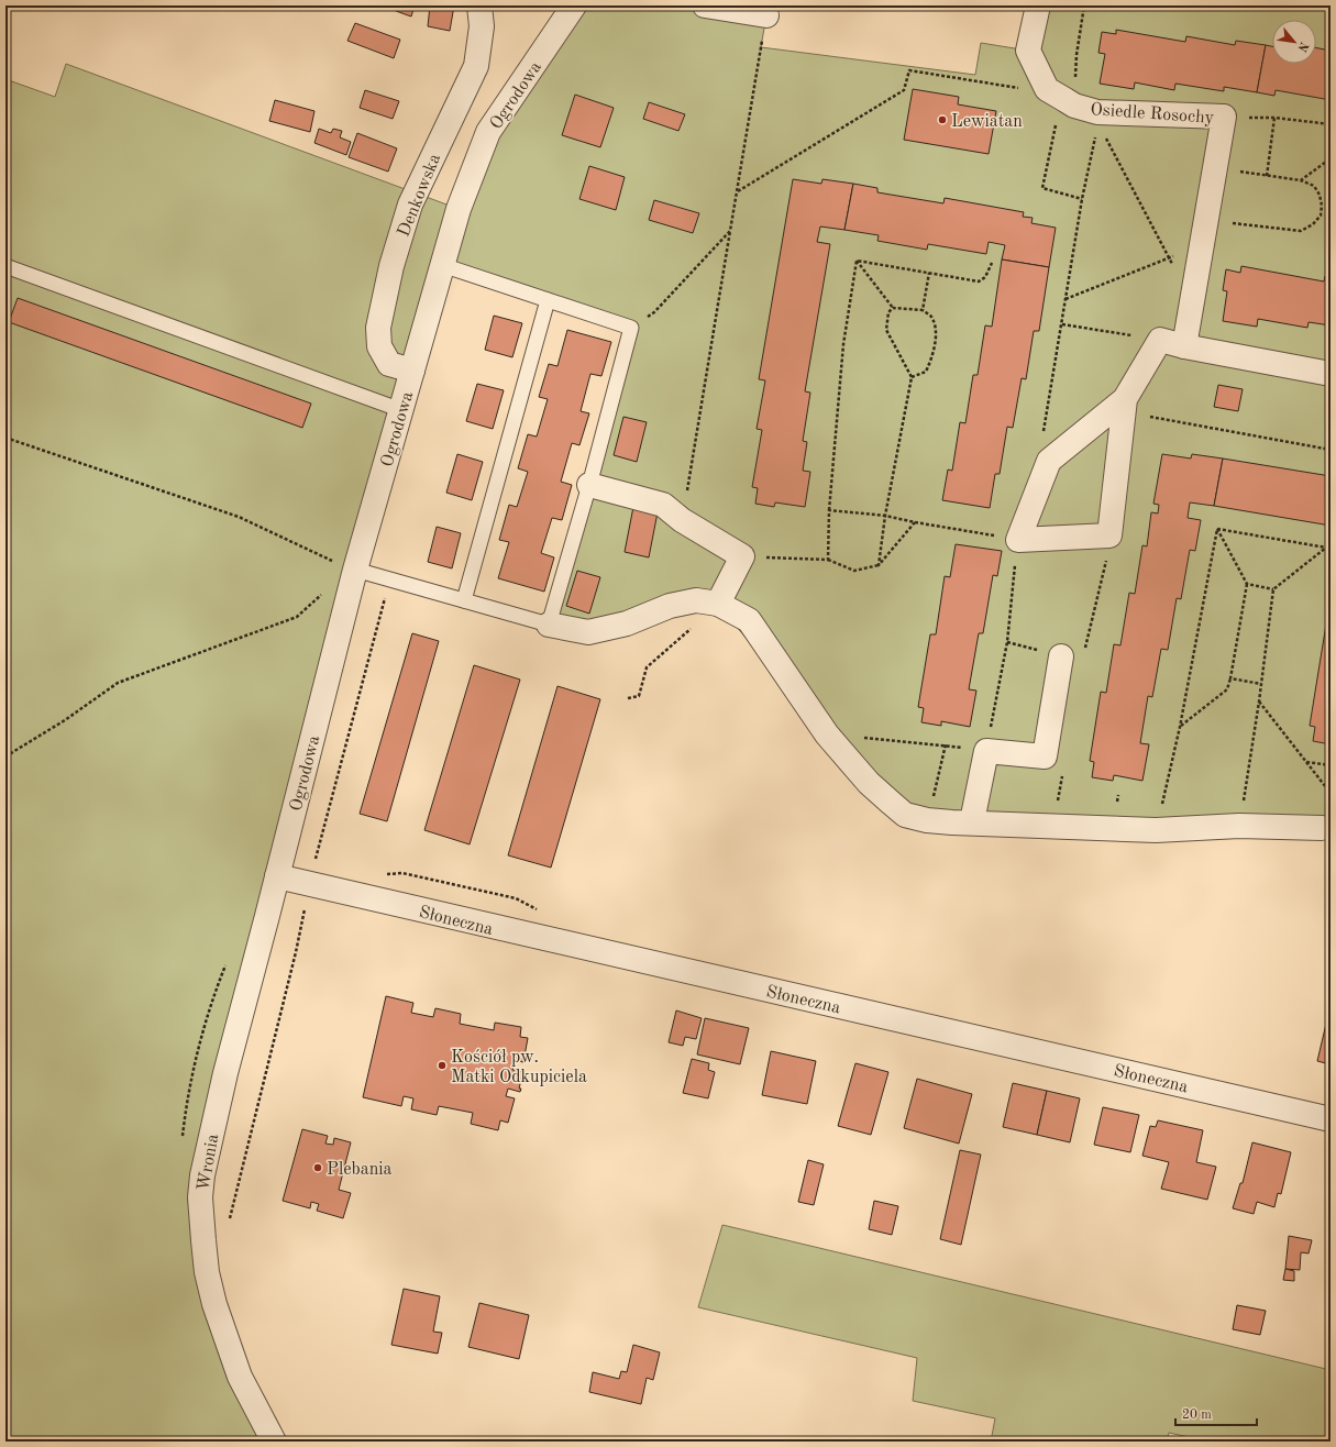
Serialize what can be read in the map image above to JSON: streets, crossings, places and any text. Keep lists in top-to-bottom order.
{
  "streets": {
    "street": [
      "Ogrodowa",
      "Osiedle Rosochy",
      "Denkowska",
      "Słoneczna",
      "Wronia"
    ]
  },
  "crossings": [
    ["Ogrodowa", "Denkowska"],
    ["Ogrodowa", "Słoneczna"],
    ["Ogrodowa", "Wronia"],
    ["Słoneczna", "Wronia"]
  ],
  "places": ["Lewiatan", "Kościół pw. Matki Odkupiciela", "Plebania"],
  "scale_bar": "20 m",
  "north": "bottom right"
}
